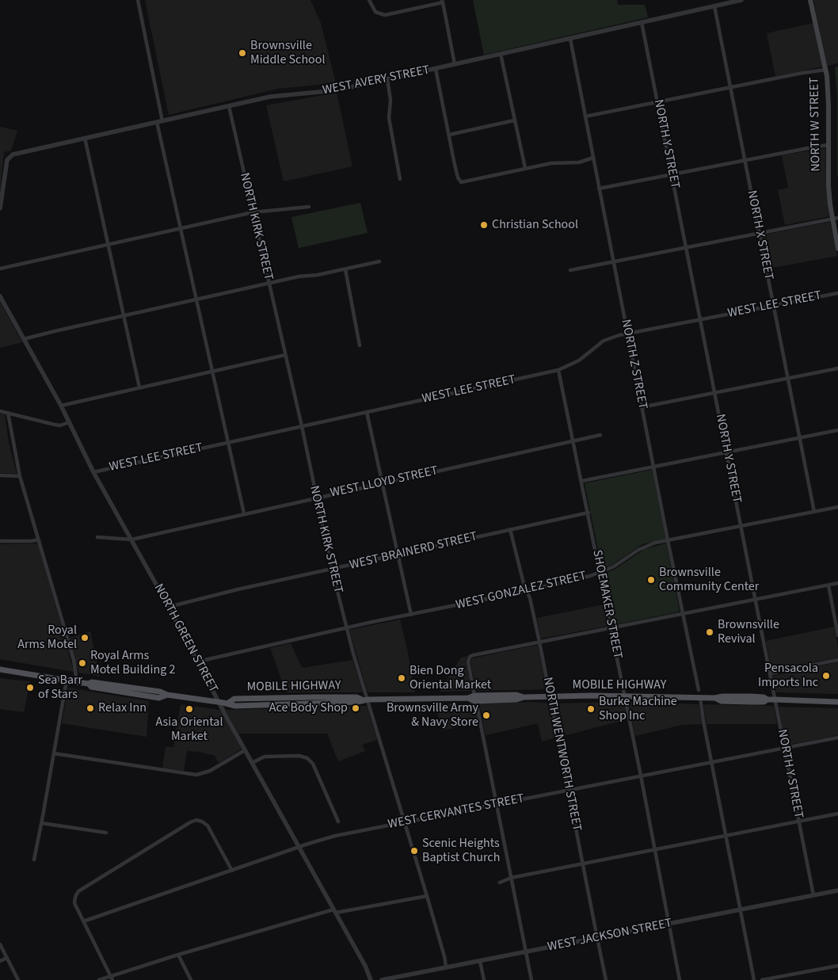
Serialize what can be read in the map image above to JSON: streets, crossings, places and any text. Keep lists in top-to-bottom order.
{
  "streets": {
    "main road": ["NORTH W STREET", "MOBILE HIGHWAY"],
    "street": [
      "WEST AVERY STREET",
      "NORTH Y STREET",
      "NORTH KIRK STREET",
      "NORTH X STREET",
      "WEST LEE STREET",
      "NORTH Z STREET",
      "WEST LLOYD STREET",
      "WEST BRAINERD STREET",
      "WEST GONZALEZ STREET",
      "SHOEMAKER STREET",
      "NORTH GREEN STREET",
      "NORTH WENTWORTH STREET",
      "WEST CERVANTES STREET",
      "WEST JACKSON STREET"
    ]
  },
  "crossings": [
    ["WEST AVERY STREET", "NORTH Y STREET"],
    ["WEST AVERY STREET", "NORTH KIRK STREET"],
    ["WEST AVERY STREET", "NORTH X STREET"],
    ["WEST AVERY STREET", "NORTH Z STREET"],
    ["NORTH Y STREET", "WEST LEE STREET"],
    ["NORTH Y STREET", "WEST GONZALEZ STREET"],
    ["NORTH Y STREET", "MOBILE HIGHWAY"],
    ["NORTH Y STREET", "WEST CERVANTES STREET"],
    ["NORTH Y STREET", "WEST JACKSON STREET"],
    ["NORTH KIRK STREET", "WEST LEE STREET"],
    ["NORTH KIRK STREET", "WEST LLOYD STREET"],
    ["NORTH KIRK STREET", "WEST BRAINERD STREET"],
    ["NORTH KIRK STREET", "WEST GONZALEZ STREET"],
    ["NORTH KIRK STREET", "MOBILE HIGHWAY"],
    ["NORTH KIRK STREET", "WEST CERVANTES STREET"],
    ["NORTH KIRK STREET", "WEST JACKSON STREET"],
    ["NORTH X STREET", "WEST LEE STREET"],
    ["NORTH X STREET", "WEST GONZALEZ STREET"],
    ["WEST LEE STREET", "NORTH Z STREET"],
    ["WEST LEE STREET", "SHOEMAKER STREET"],
    ["WEST LEE STREET", "NORTH GREEN STREET"],
    ["NORTH Z STREET", "WEST GONZALEZ STREET"],
    ["WEST LLOYD STREET", "SHOEMAKER STREET"],
    ["WEST LLOYD STREET", "NORTH GREEN STREET"],
    ["WEST BRAINERD STREET", "SHOEMAKER STREET"],
    ["WEST BRAINERD STREET", "NORTH GREEN STREET"],
    ["WEST BRAINERD STREET", "NORTH WENTWORTH STREET"],
    ["WEST GONZALEZ STREET", "SHOEMAKER STREET"],
    ["WEST GONZALEZ STREET", "NORTH GREEN STREET"],
    ["WEST GONZALEZ STREET", "NORTH WENTWORTH STREET"],
    ["SHOEMAKER STREET", "MOBILE HIGHWAY"],
    ["SHOEMAKER STREET", "WEST CERVANTES STREET"],
    ["SHOEMAKER STREET", "WEST JACKSON STREET"],
    ["NORTH GREEN STREET", "MOBILE HIGHWAY"],
    ["NORTH GREEN STREET", "WEST CERVANTES STREET"],
    ["MOBILE HIGHWAY", "NORTH WENTWORTH STREET"],
    ["NORTH WENTWORTH STREET", "WEST CERVANTES STREET"],
    ["NORTH WENTWORTH STREET", "WEST JACKSON STREET"]
  ],
  "places": [
    "Brownsville Middle School",
    "Christian School",
    "Brownsville Community Center",
    "Brownsville Revival",
    "Royal Arms Motel",
    "Royal Arms Motel Building 2",
    "Pensacola Imports Inc",
    "Bien Dong Oriental Market",
    "Sea Barr of Stars",
    "Relax Inn",
    "Ace Body Shop",
    "Asia Oriental Market",
    "Burke Machine Shop Inc",
    "Brownsville Army & Navy Store",
    "Scenic Heights Baptist Church"
  ]
}
